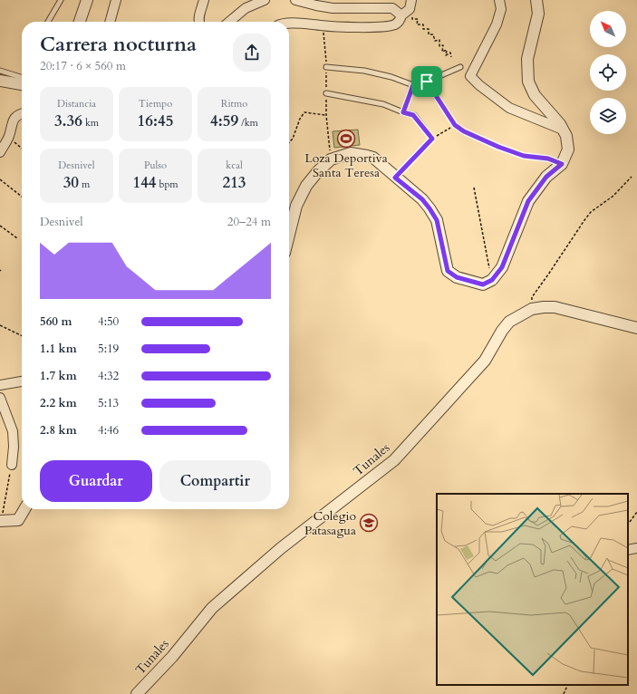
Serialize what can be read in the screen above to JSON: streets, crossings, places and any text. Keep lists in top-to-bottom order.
{
  "streets": {
    "street": ["Tunales"]
  },
  "places": {
    "sports": ["Loza Deportiva Santa Teresa"],
    "school or university": ["Colegio Patasagua"]
  },
  "north": "top left",
  "page": {
    "heading": ["Carrera nocturna", "20:17 · 6 × 560 m"],
    "stats": [
      ["Distancia", "3.36 km"],
      ["Tiempo", "16:45"],
      ["Ritmo", "4:59 /km"],
      ["Desnivel", "30 m"],
      ["Pulso", "144 bpm"],
      ["kcal", "213"]
    ],
    "chart": ["Desnivel", "20–24 m"],
    "list": [
      {
        "name": "560 m",
        "note": "4:50"
      },
      {
        "name": "1.1 km",
        "note": "5:19"
      },
      {
        "name": "1.7 km",
        "note": "4:32"
      },
      {
        "name": "2.2 km",
        "note": "5:13"
      },
      {
        "name": "2.8 km",
        "note": "4:46"
      }
    ],
    "buttons": ["Guardar", "Compartir"]
  }
}
